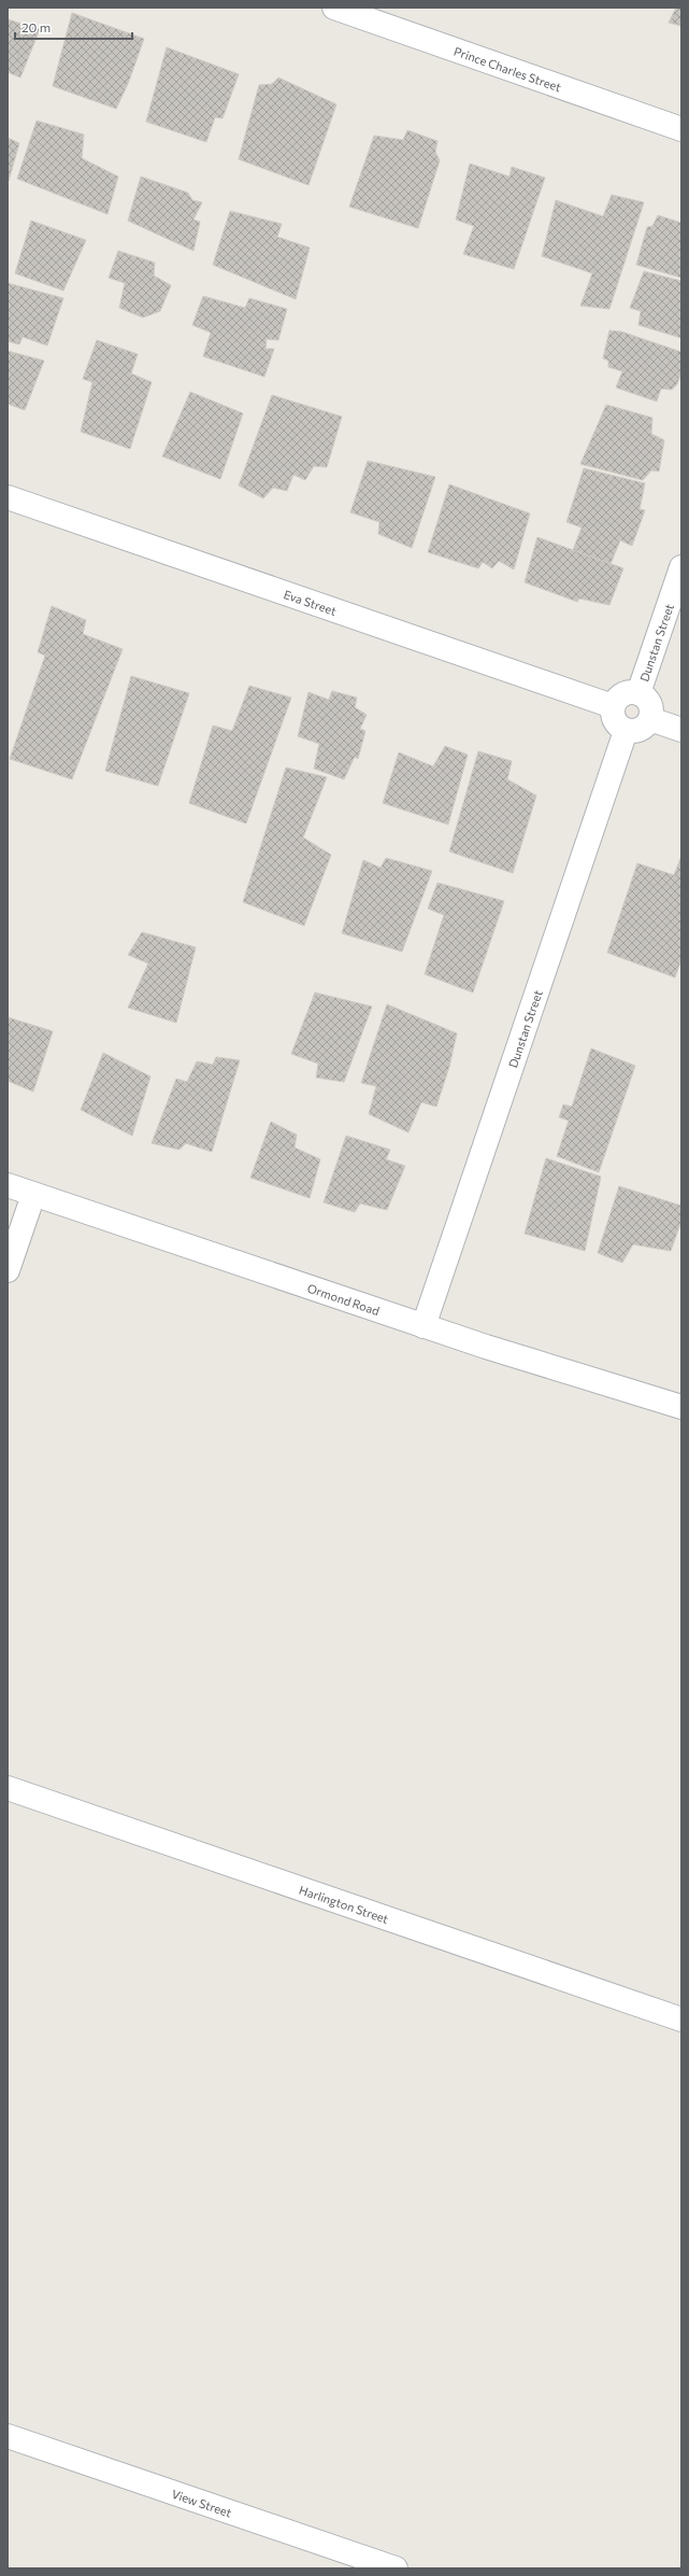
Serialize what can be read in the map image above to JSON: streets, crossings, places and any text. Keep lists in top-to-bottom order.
{
  "streets": {
    "street": [
      "Prince Charles Street",
      "Eva Street",
      "Dunstan Street",
      "Ormond Road",
      "Harlington Street",
      "View Street"
    ]
  },
  "crossings": [
    ["Eva Street", "Dunstan Street"],
    ["Dunstan Street", "Ormond Road"]
  ],
  "scale_bar": "20 m"
}
